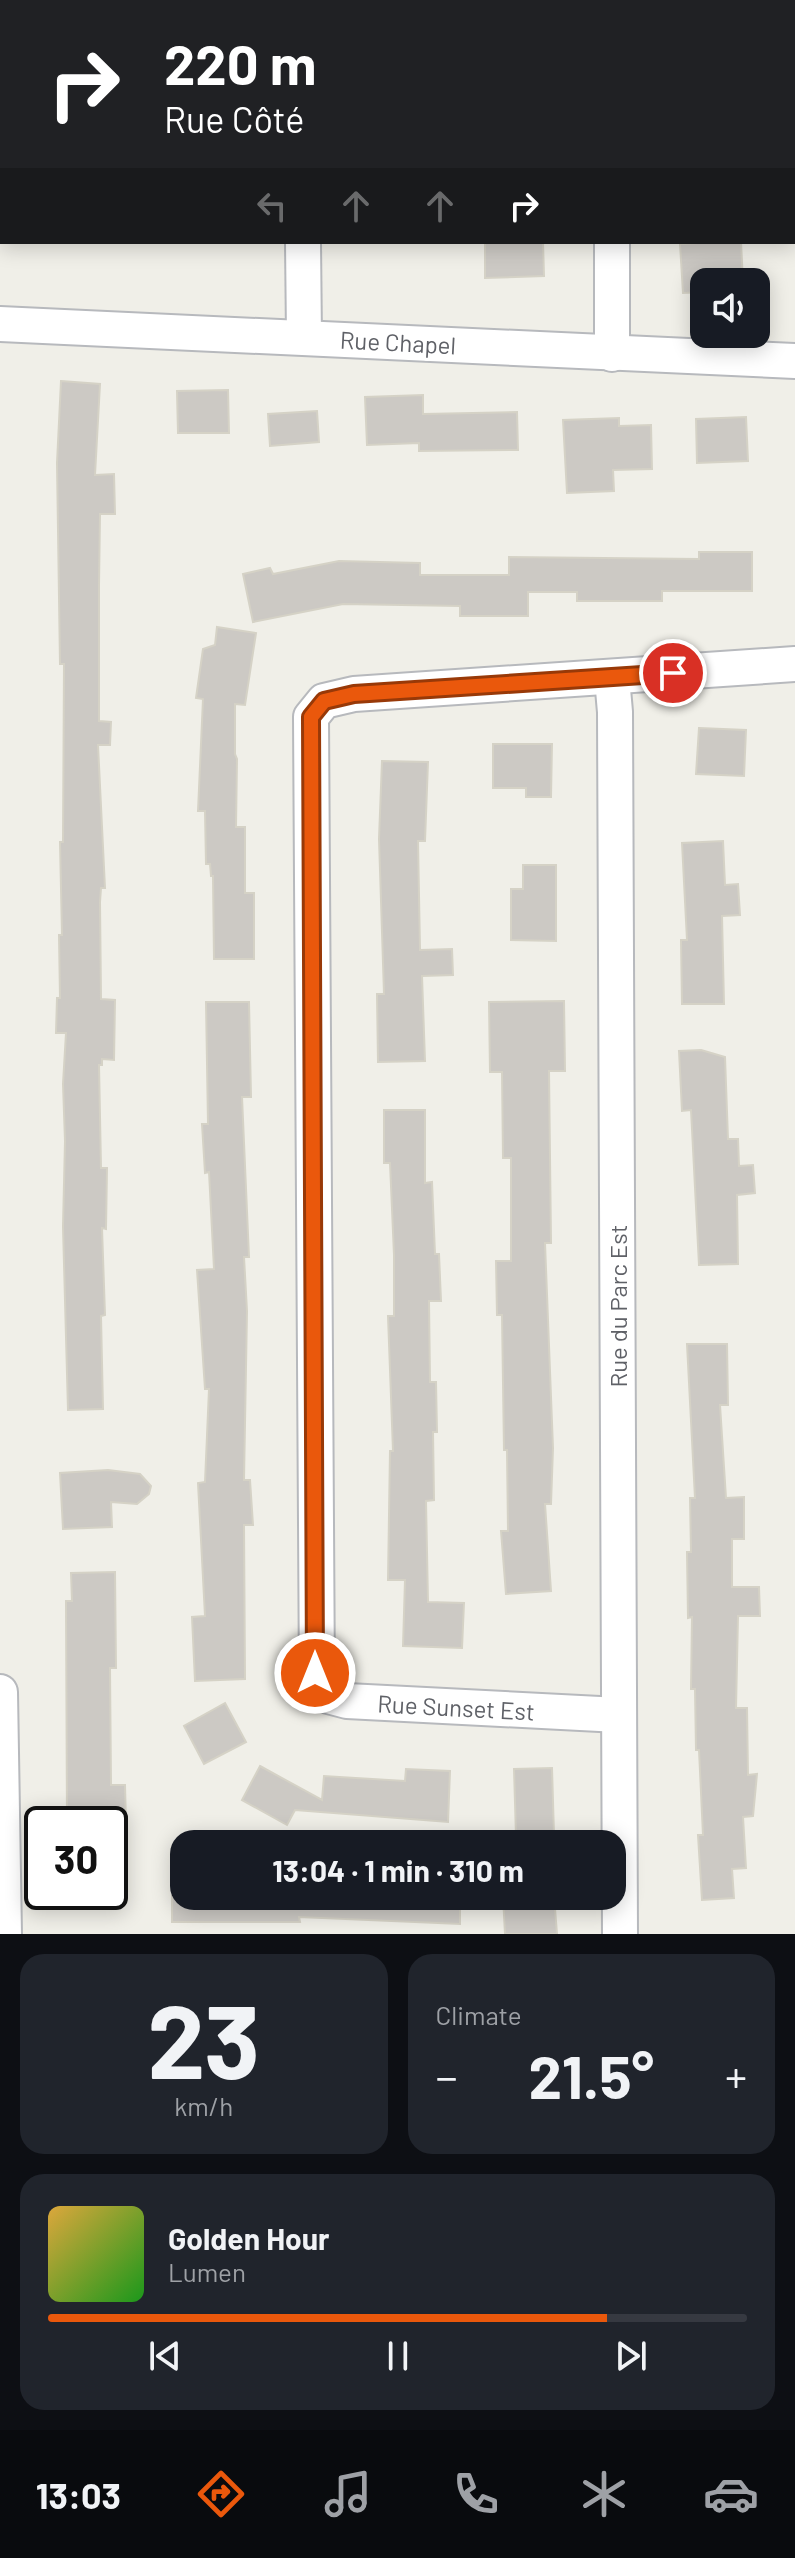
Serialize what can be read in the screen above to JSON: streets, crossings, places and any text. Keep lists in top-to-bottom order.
{
  "streets": {
    "street": ["Rue Chapel", "Rue du Parc Est", "Rue Sunset Est"]
  },
  "crossings": [
    ["Rue du Parc Est", "Rue Sunset Est"]
  ],
  "page": {
    "turn": ["220 m", "Rue Côté"],
    "limit": "30",
    "trip": "13:04 · 1 min · 310 m",
    "tile": [
      ["23", "km/h"],
      "Climate"
    ],
    "heat": ["−", "21.5°", "+"],
    "song": ["Golden Hour", "Lumen"],
    "tabs": "13:03"
  }
}
